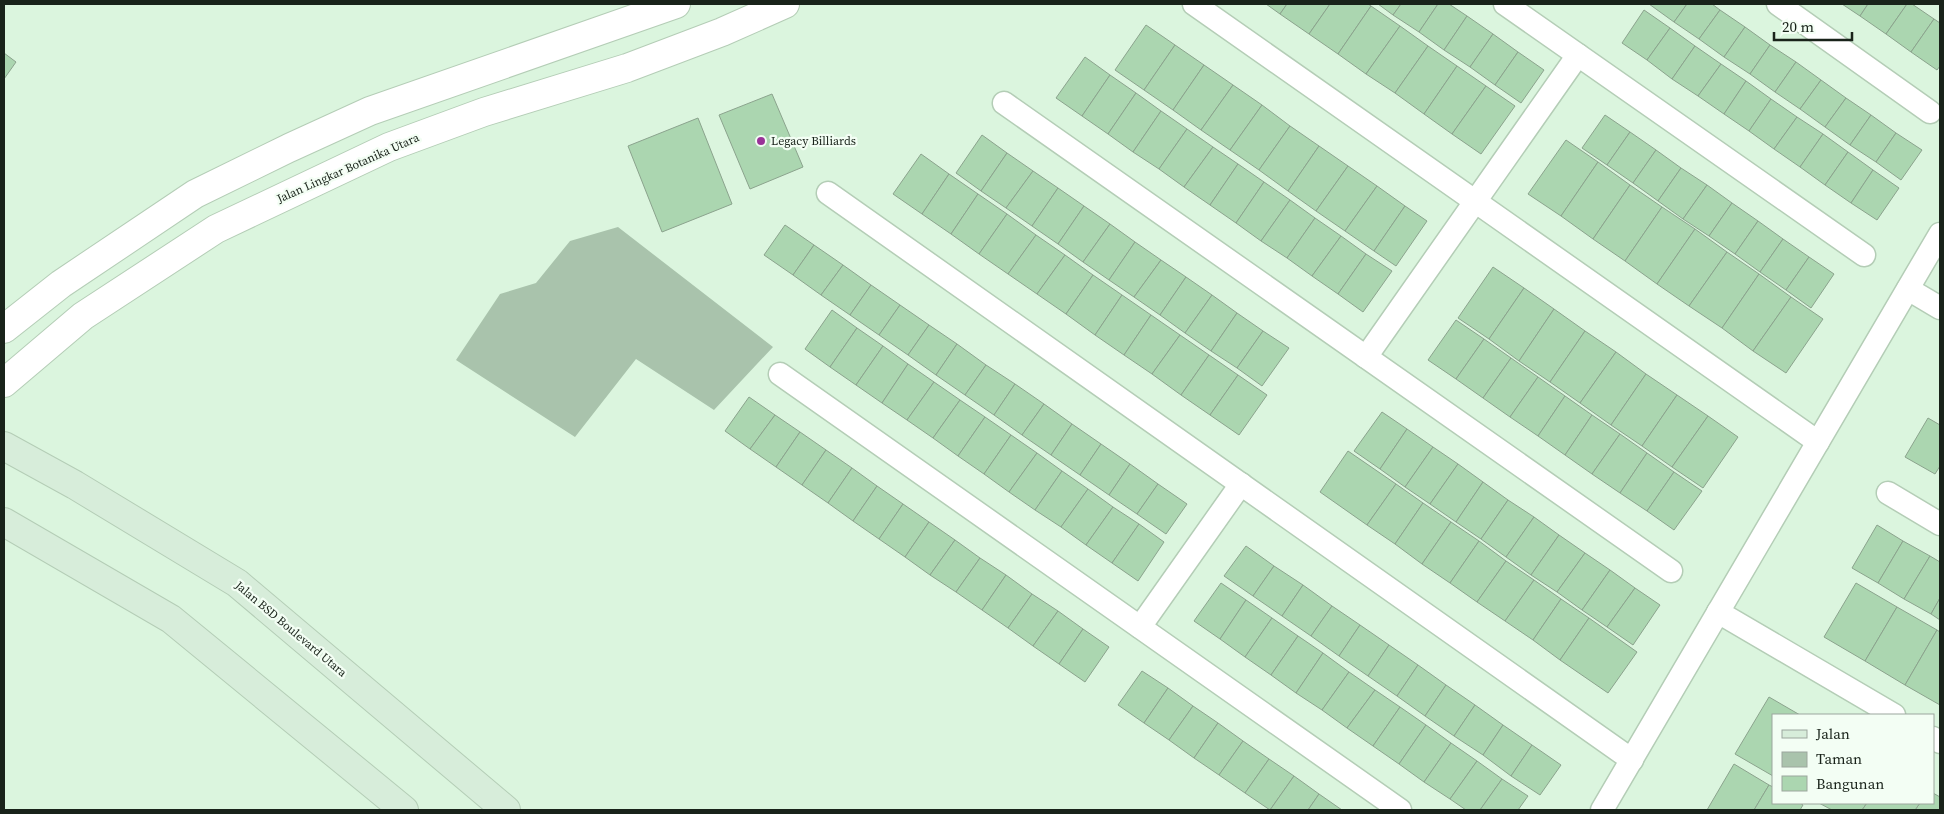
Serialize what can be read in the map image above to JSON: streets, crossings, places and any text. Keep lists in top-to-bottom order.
{
  "streets": {
    "main road": ["Jalan BSD Boulevard Utara"],
    "street": ["Jalan Lingkar Botanika Utara"]
  },
  "places": ["Legacy Billiards"],
  "legend": ["Jalan", "Taman", "Bangunan"],
  "scale_bar": "20 m"
}
